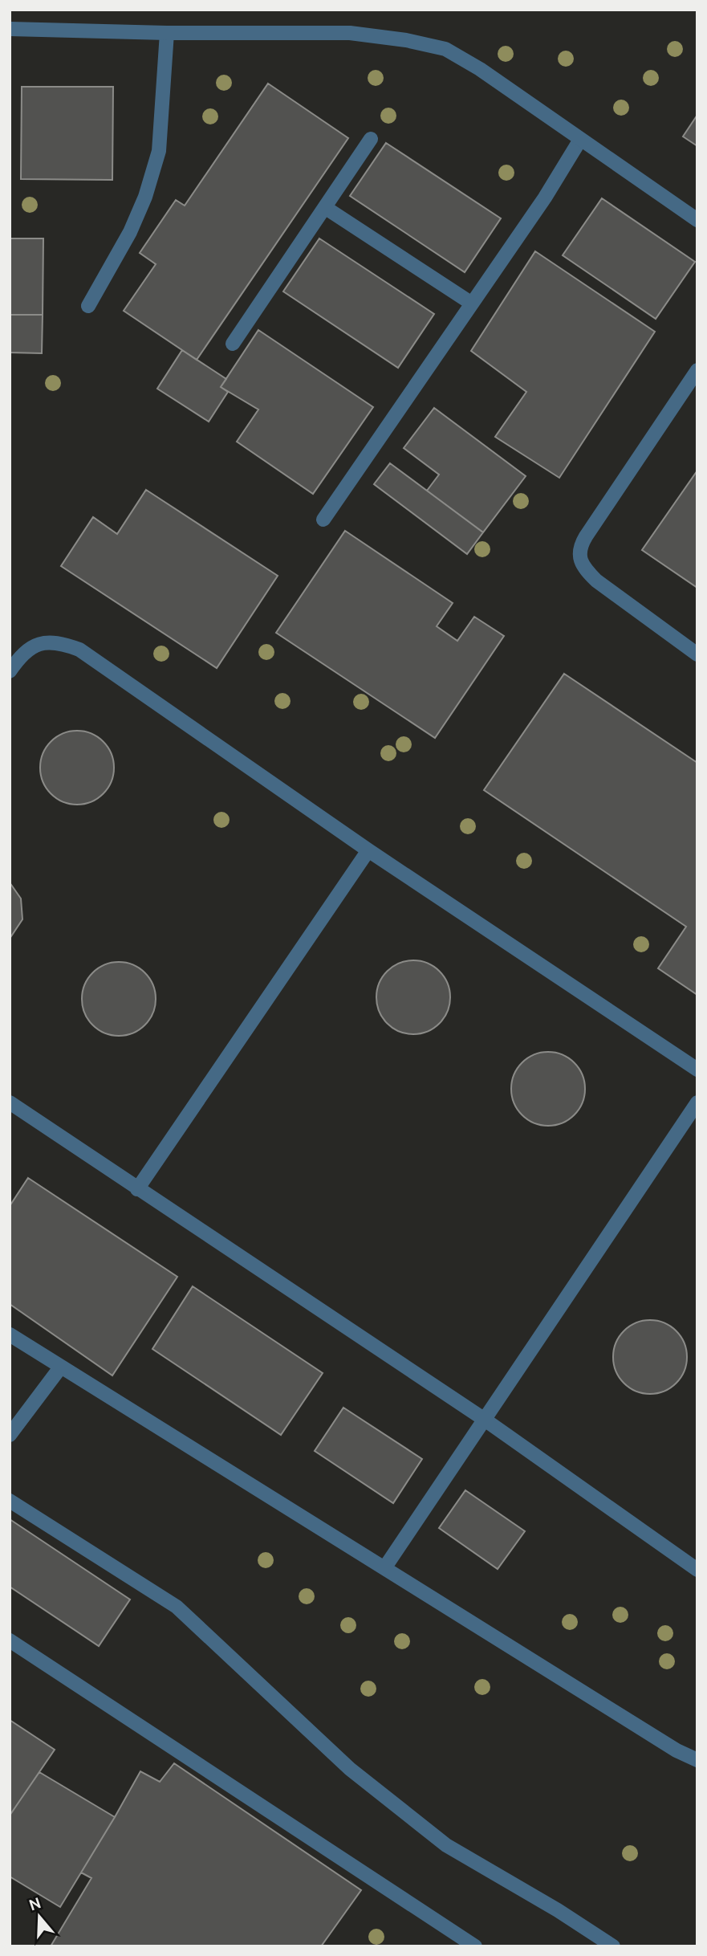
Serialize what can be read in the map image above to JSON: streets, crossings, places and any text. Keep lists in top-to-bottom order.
{
  "north": "top"
}
